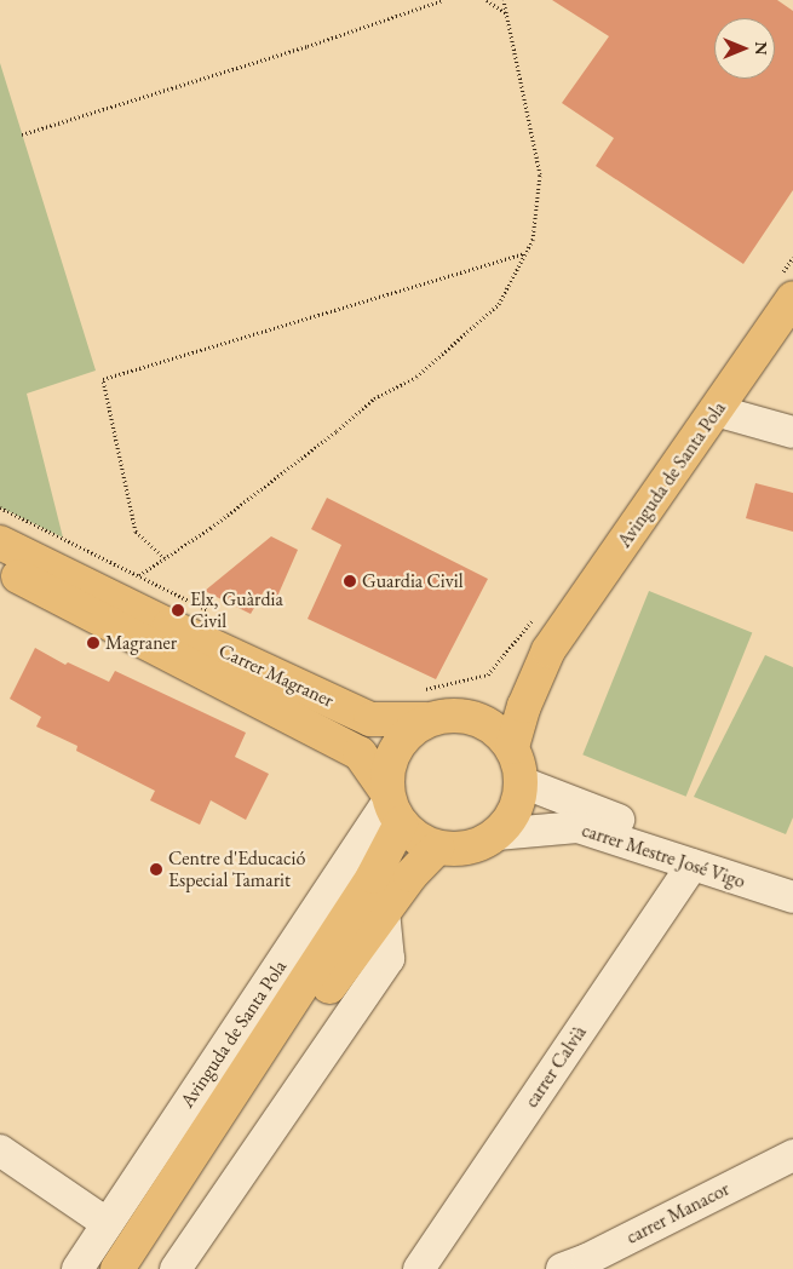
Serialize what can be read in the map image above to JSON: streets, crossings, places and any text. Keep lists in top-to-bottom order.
{
  "streets": {
    "main road": ["Avinguda de Santa Pola", "Carrer Magraner"],
    "street": ["carrer Mestre José Vigo", "carrer Calvià", "carrer Manacor"]
  },
  "crossings": [
    ["Avinguda de Santa Pola", "Carrer Magraner"],
    ["Avinguda de Santa Pola", "carrer Mestre José Vigo"],
    ["Carrer Magraner", "carrer Mestre José Vigo"],
    ["carrer Mestre José Vigo", "carrer Calvià"]
  ],
  "places": [
    "Guardia Civil",
    "Elx, Guàrdia Civil",
    "Magraner",
    "Centre d'Educació Especial Tamarit"
  ],
  "north": "right"
}
